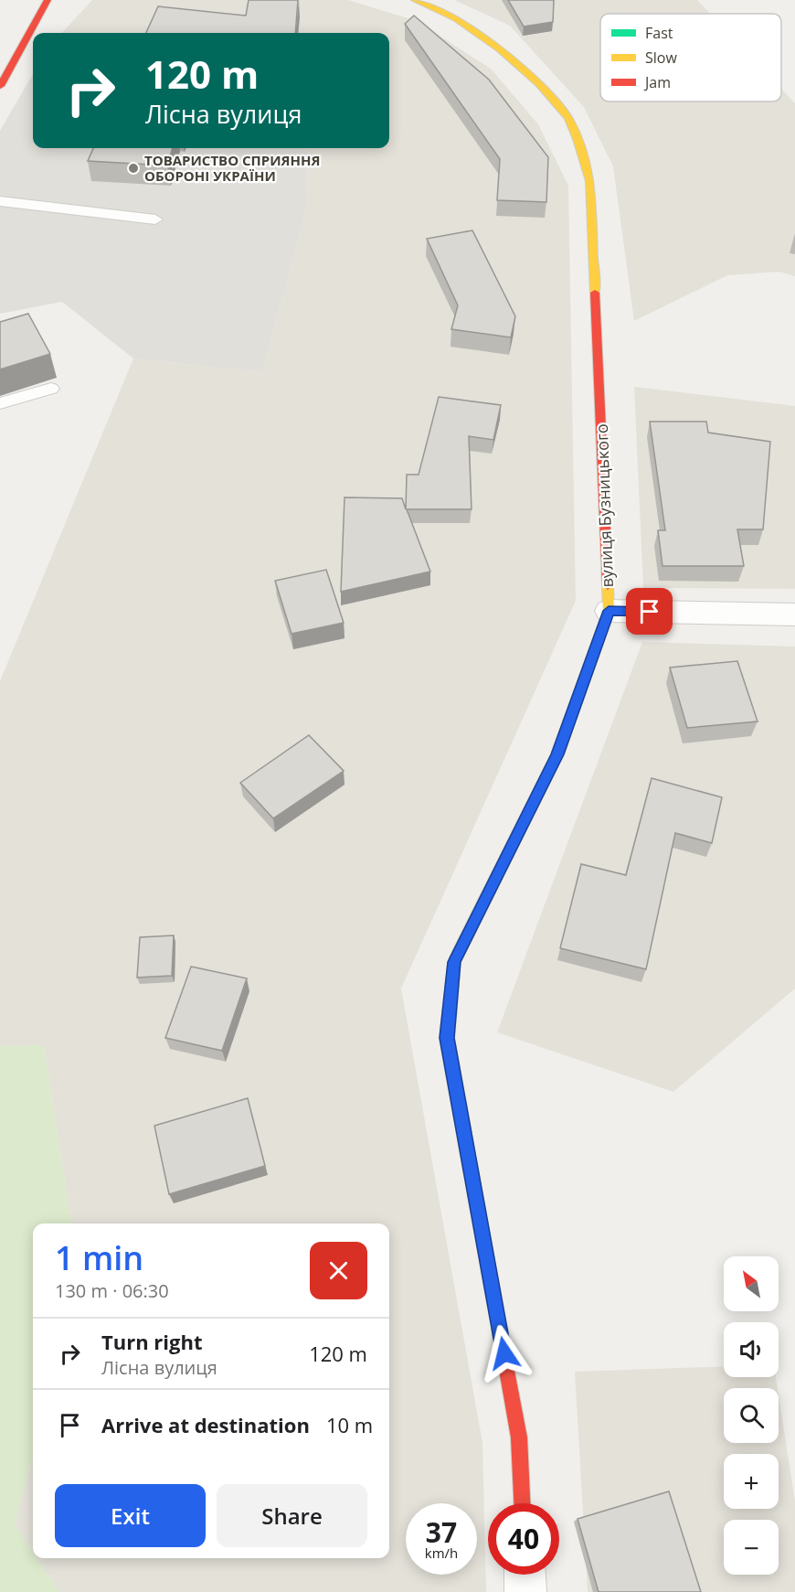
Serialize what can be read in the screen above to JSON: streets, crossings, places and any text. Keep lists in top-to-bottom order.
{
  "streets": {
    "street": ["вулиця Бузницького"]
  },
  "places": ["ТОВАРИСТВО СПРИЯННЯ ОБОРОНІ УКРАЇНИ"],
  "legend": ["Fast", "Slow", "Jam"],
  "north": "top left",
  "page": {
    "turn": ["120 m", "Лісна вулиця"],
    "heading": ["1 min", "130 m · 06:30"],
    "map_buttons": ["+", "−"],
    "list": [
      {
        "name": "Turn right",
        "note": "Лісна вулиця",
        "value": "120 m"
      },
      {
        "name": "Arrive at destination",
        "value": "10 m"
      }
    ],
    "buttons": ["Exit", "Share"],
    "speed": "37 km/h",
    "limit": "40"
  }
}
